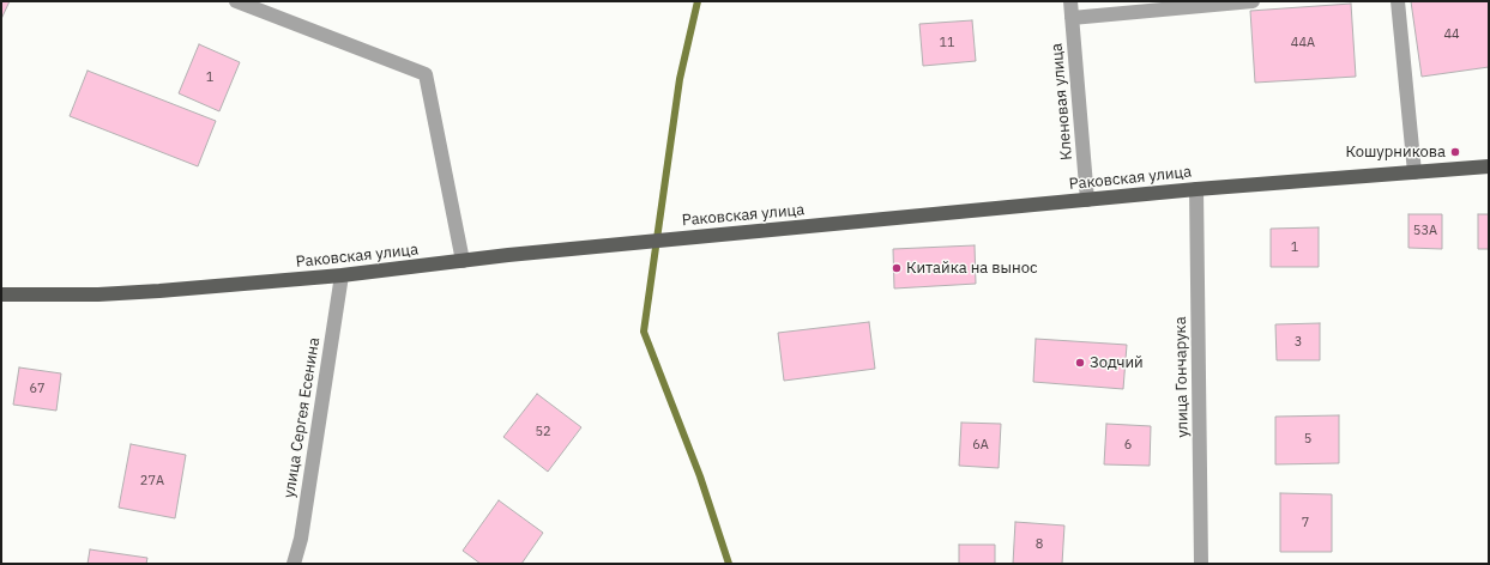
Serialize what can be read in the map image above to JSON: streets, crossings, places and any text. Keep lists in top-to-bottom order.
{
  "streets": {
    "main road": ["Раковская улица"],
    "street": ["Кленовая улица", "улица Гончарука", "улица Сергея Есенина"]
  },
  "crossings": [
    ["Кленовая улица", "Раковская улица"],
    ["Раковская улица", "улица Гончарука"],
    ["Раковская улица", "улица Сергея Есенина"]
  ],
  "places": ["Кошурникова", "Китайка на вынос", "Зодчий"],
  "house_numbers": [
    "44",
    "11",
    "44А",
    "1",
    "53А",
    "1",
    "3",
    "67",
    "52",
    "5",
    "6А",
    "6",
    "27А",
    "7",
    "8"
  ]
}
